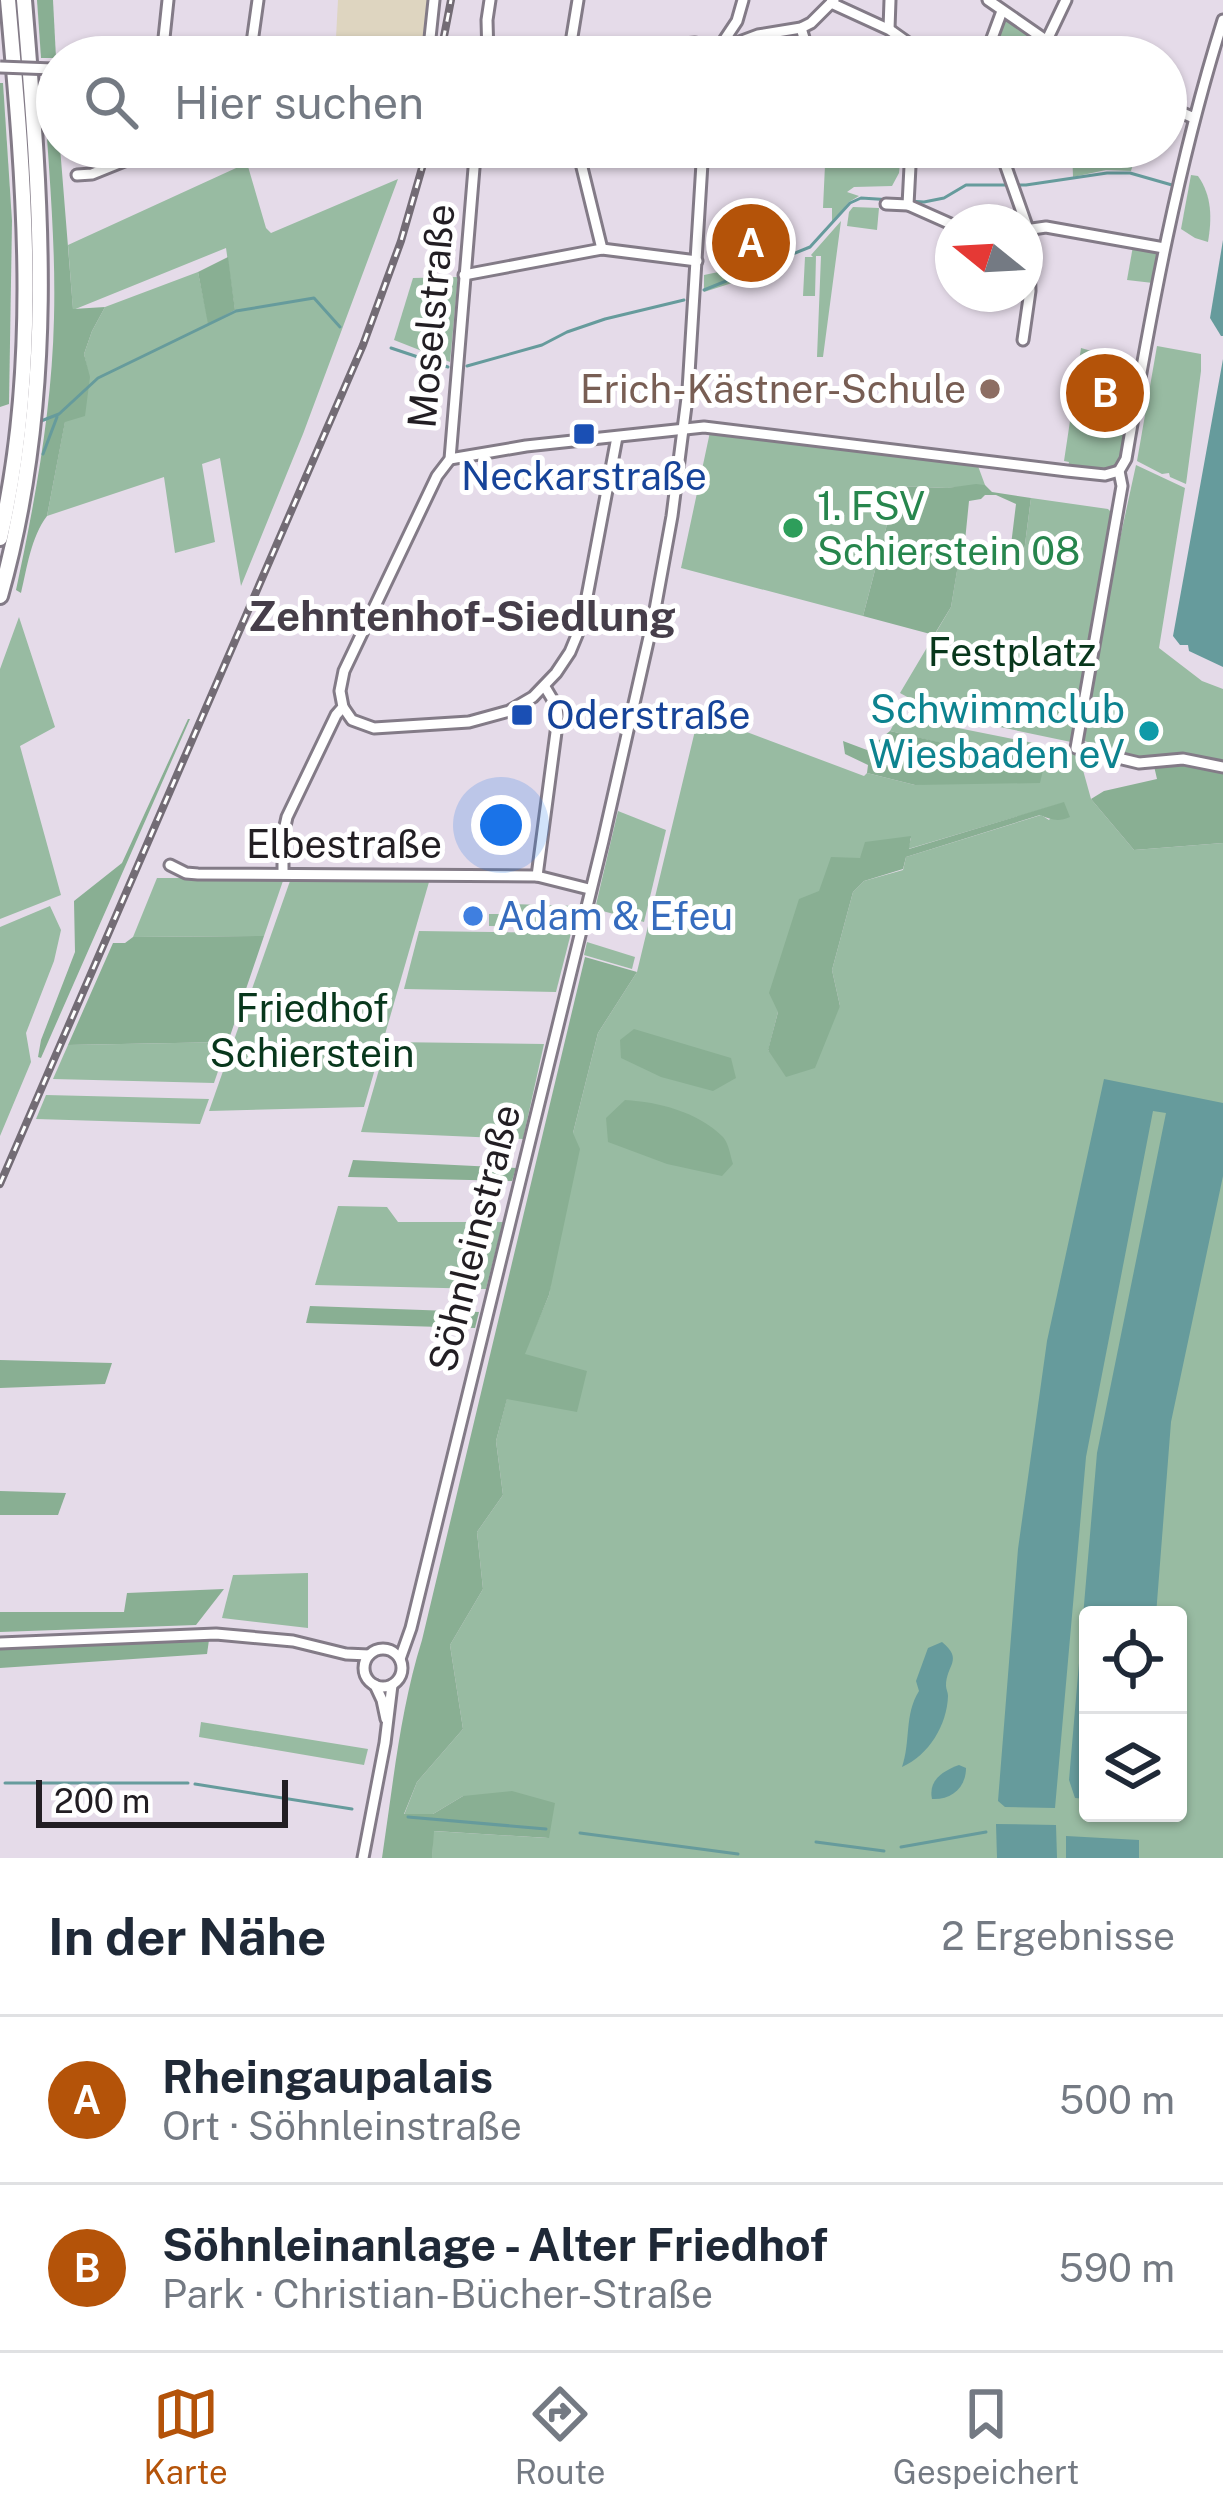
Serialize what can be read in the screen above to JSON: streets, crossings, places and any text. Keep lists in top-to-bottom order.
{
  "streets": {
    "street": ["Moselstraße", "Elbestraße", "Söhnleinstraße"]
  },
  "crossings": [
    ["Moselstraße", "Elbestraße"],
    ["Elbestraße", "Söhnleinstraße"]
  ],
  "districts": ["Zehntenhof-Siedlung"],
  "parks": ["Festplatz", "Friedhof Schierstein"],
  "places": {
    "other": [
      "Erich-Kästner-Schule",
      "1. FSV Schierstein 08",
      "Schwimmclub Wiesbaden eV",
      "Adam & Efeu"
    ],
    "transit": ["Neckarstraße", "Oderstraße"]
  },
  "scale_bar": "200 m",
  "north": "left",
  "page": {
    "search": "Hier suchen",
    "pins": ["A", "B"],
    "scale": "200 m",
    "heading": ["In der Nähe", "2 Ergebnisse"],
    "list": [
      {
        "mark": "A",
        "name": "Rheingaupalais",
        "note": "Ort · Söhnleinstraße",
        "value": "500 m"
      },
      {
        "mark": "B",
        "name": "Söhnleinanlage - Alter Friedhof",
        "note": "Park · Christian-Bücher-Straße",
        "value": "590 m"
      }
    ],
    "nav": ["Karte", "Route", "Gespeichert"]
  }
}
